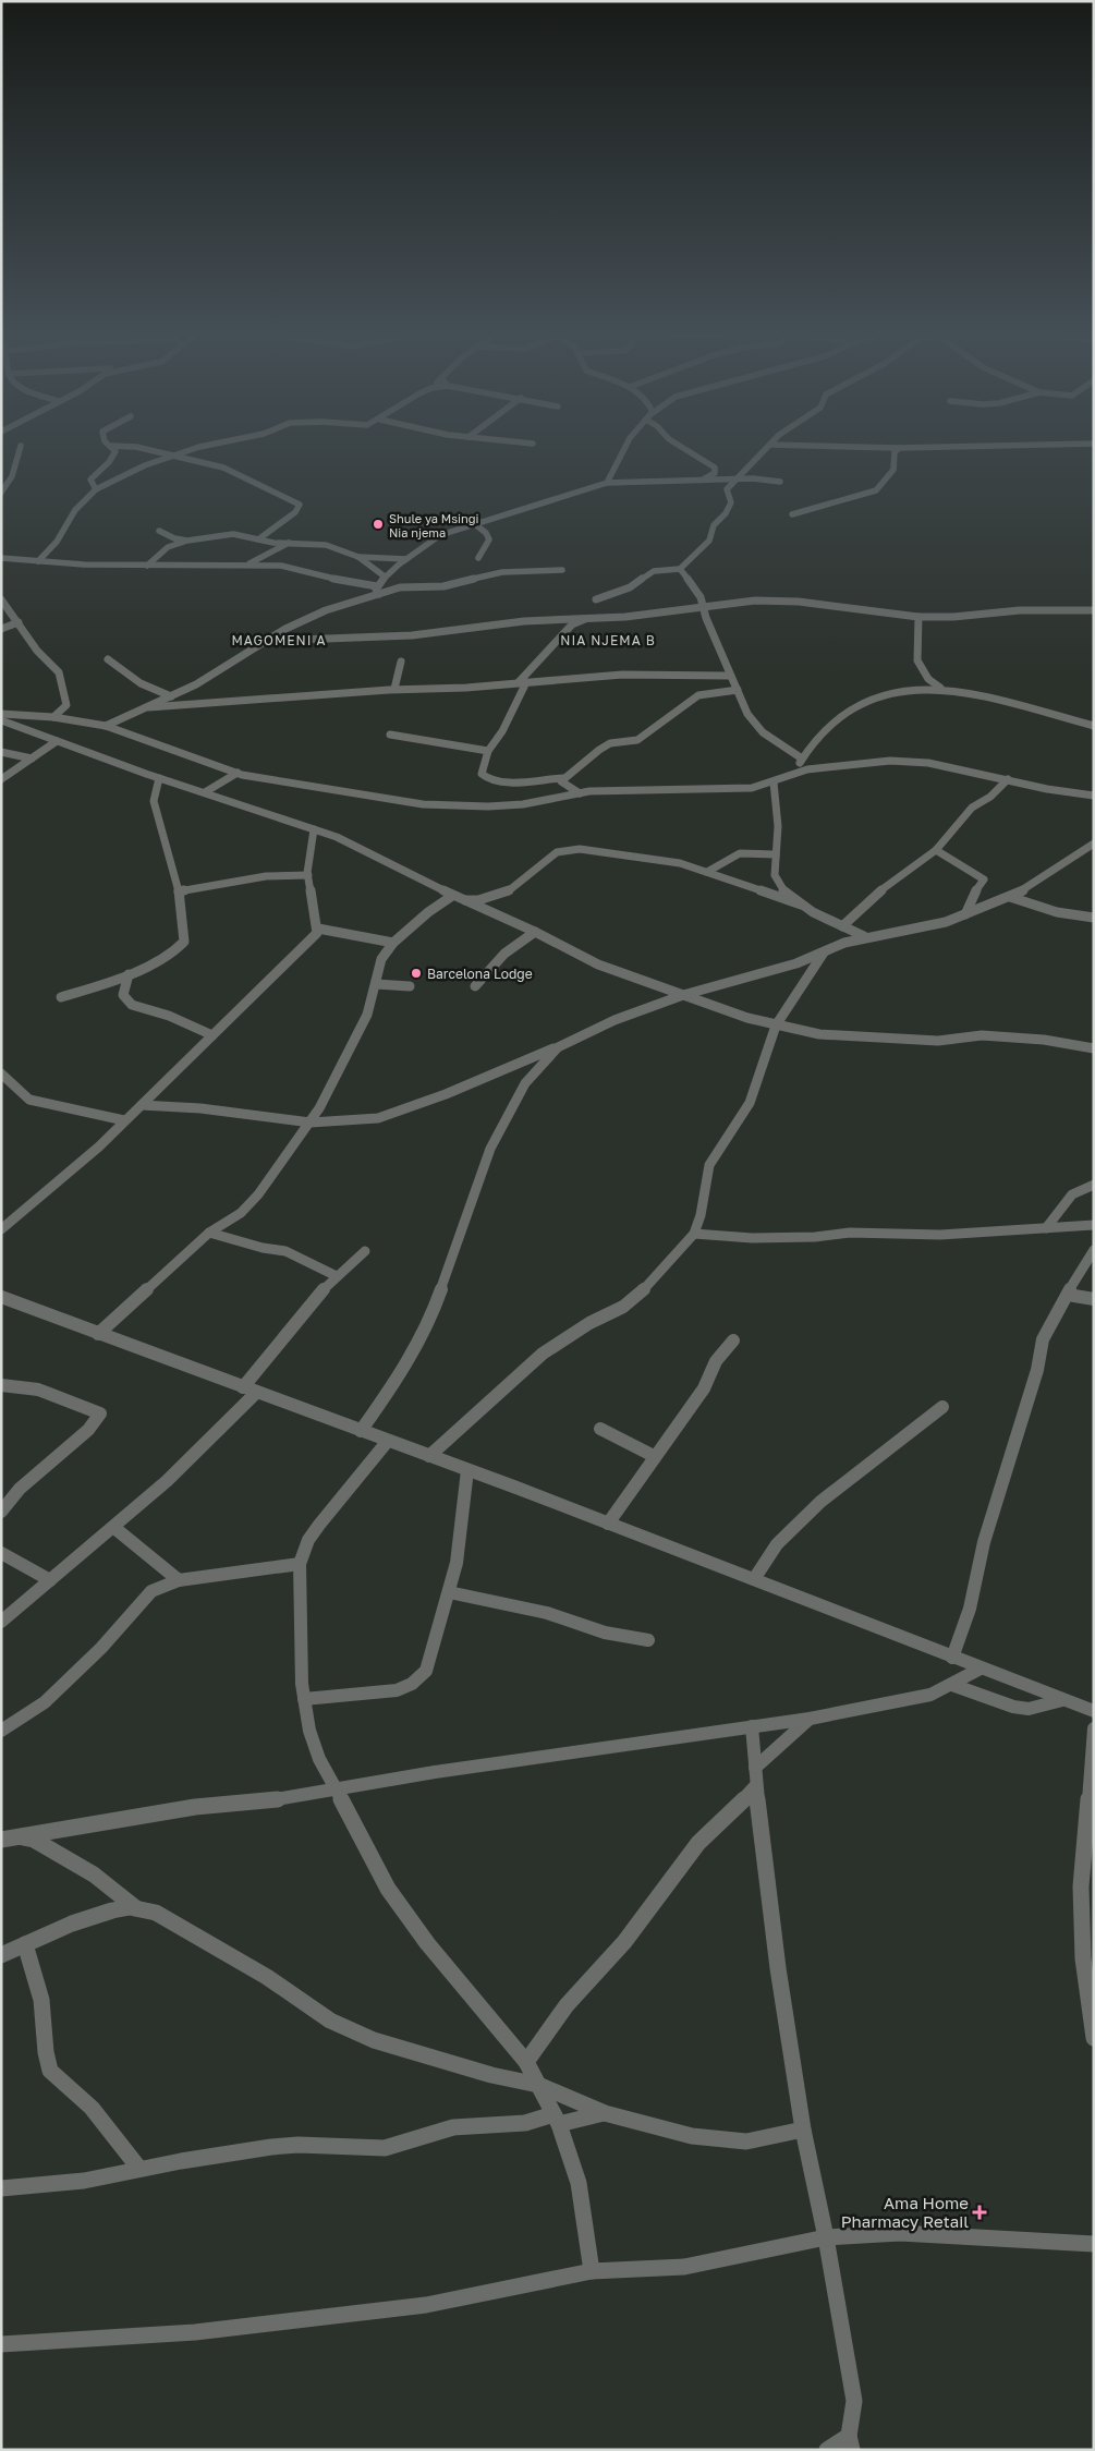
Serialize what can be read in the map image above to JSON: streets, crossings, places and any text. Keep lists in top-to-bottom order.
{
  "districts": ["MAGOMENI A", "NIA NJEMA B"],
  "places": {
    "other": ["Shule ya Msingi Nia njema", "Barcelona Lodge"],
    "health": ["Ama Home Pharmacy Retail"]
  }
}
